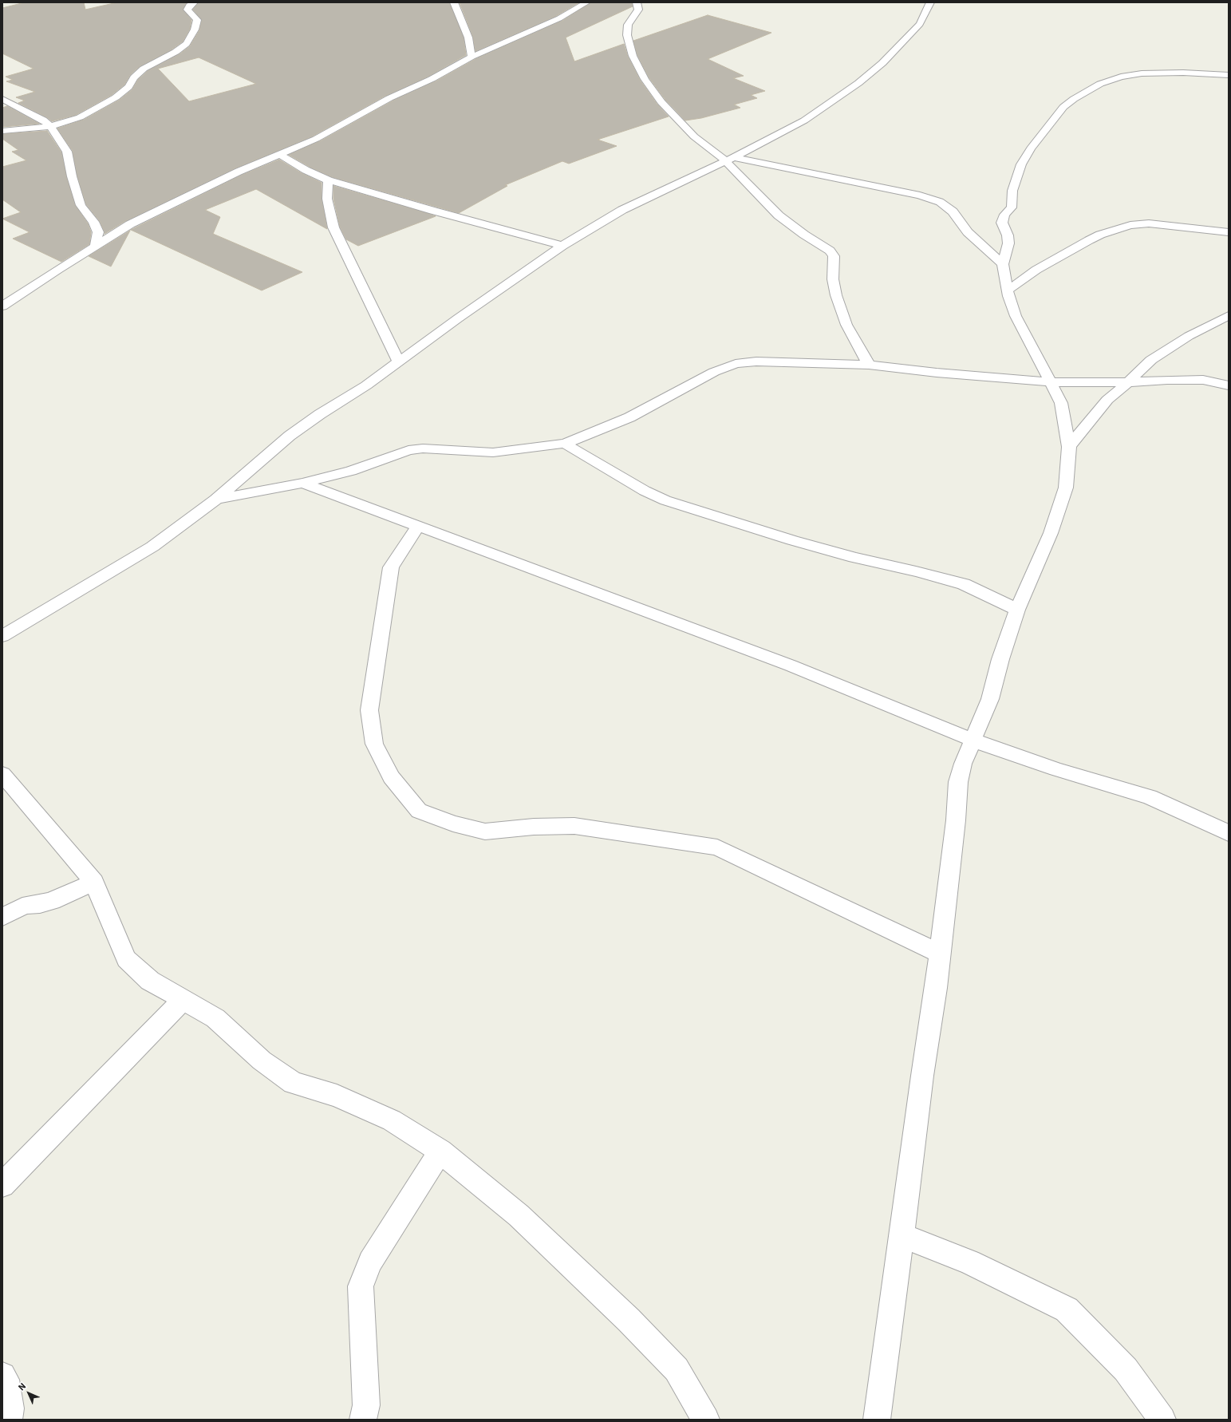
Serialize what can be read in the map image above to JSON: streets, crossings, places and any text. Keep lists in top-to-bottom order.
{
  "north": "top left"
}
